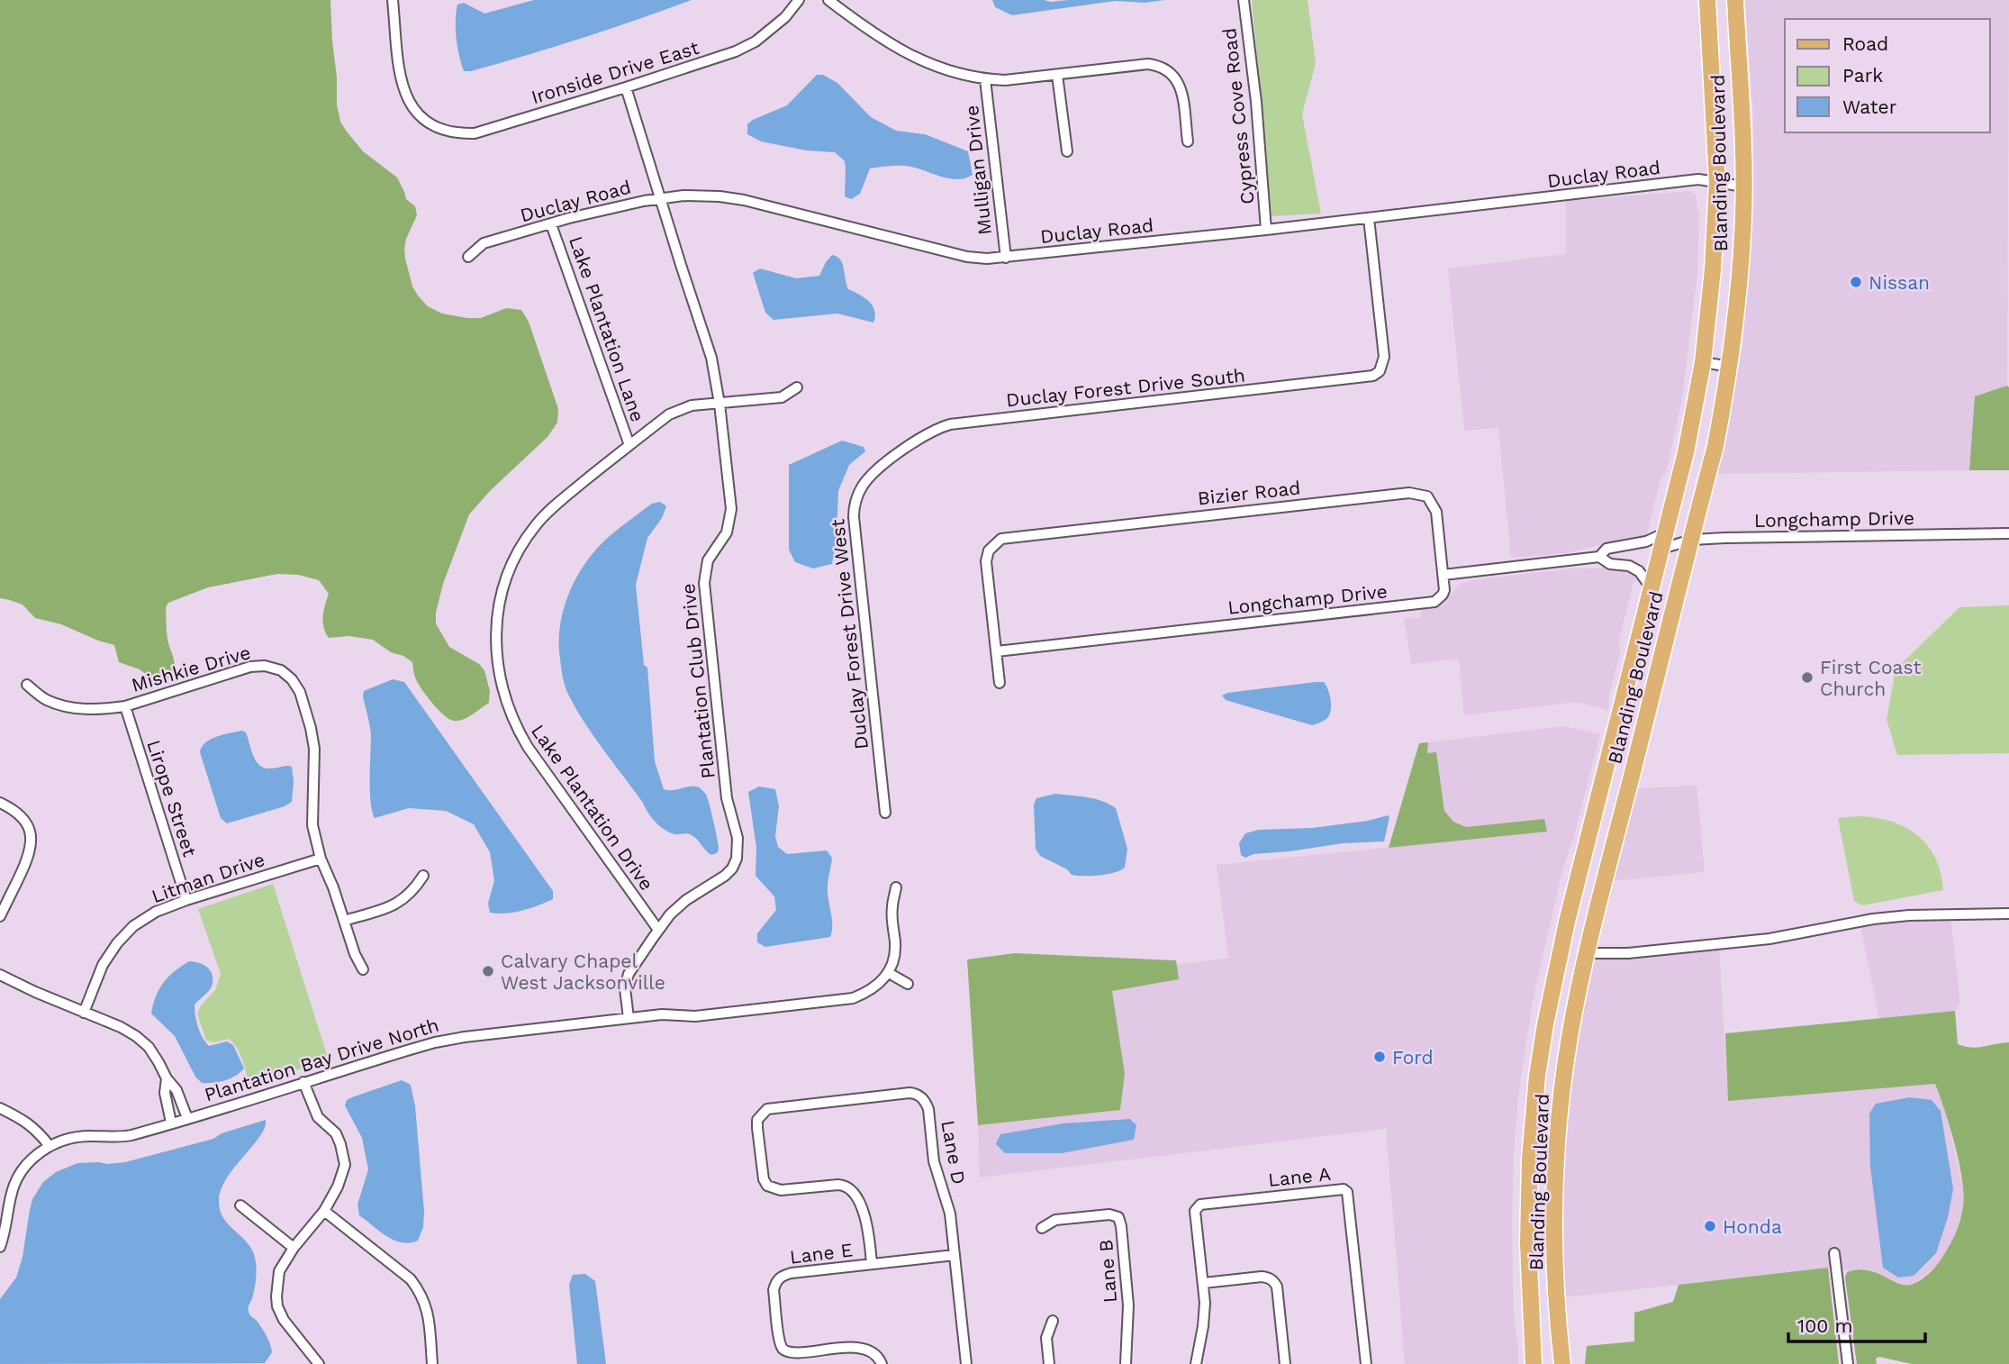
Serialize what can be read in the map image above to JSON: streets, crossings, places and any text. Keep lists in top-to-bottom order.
{
  "streets": {
    "main road": ["Blanding Boulevard"],
    "street": [
      "Ironside Drive East",
      "Cypress Cove Road",
      "Mulligan Drive",
      "Duclay Road",
      "Lake Plantation Lane",
      "Duclay Forest Drive South",
      "Bizier Road",
      "Longchamp Drive",
      "Duclay Forest Drive West",
      "Mishkie Drive",
      "Plantation Club Drive",
      "Lirope Street",
      "Lake Plantation Drive",
      "Litman Drive",
      "Plantation Bay Drive North",
      "Lane D",
      "Lane A",
      "Lane E",
      "Lane B"
    ]
  },
  "crossings": [
    ["Ironside Drive East", "Plantation Club Drive"],
    ["Cypress Cove Road", "Duclay Road"],
    ["Blanding Boulevard", "Duclay Road"],
    ["Blanding Boulevard", "Longchamp Drive"],
    ["Mulligan Drive", "Duclay Road"],
    ["Duclay Road", "Lake Plantation Lane"],
    ["Duclay Road", "Duclay Forest Drive South"],
    ["Duclay Road", "Plantation Club Drive"],
    ["Lake Plantation Lane", "Lake Plantation Drive"],
    ["Duclay Forest Drive South", "Duclay Forest Drive West"],
    ["Bizier Road", "Longchamp Drive"],
    ["Mishkie Drive", "Lirope Street"],
    ["Mishkie Drive", "Litman Drive"],
    ["Plantation Club Drive", "Lake Plantation Drive"],
    ["Plantation Club Drive", "Plantation Bay Drive North"],
    ["Lirope Street", "Litman Drive"],
    ["Lane D", "Lane E"]
  ],
  "places": [
    "Nissan",
    "First Coast Church",
    "Calvary Chapel West Jacksonville",
    "Ford",
    "Honda"
  ],
  "legend": ["Road", "Park", "Water"],
  "scale_bar": "100 m"
}
